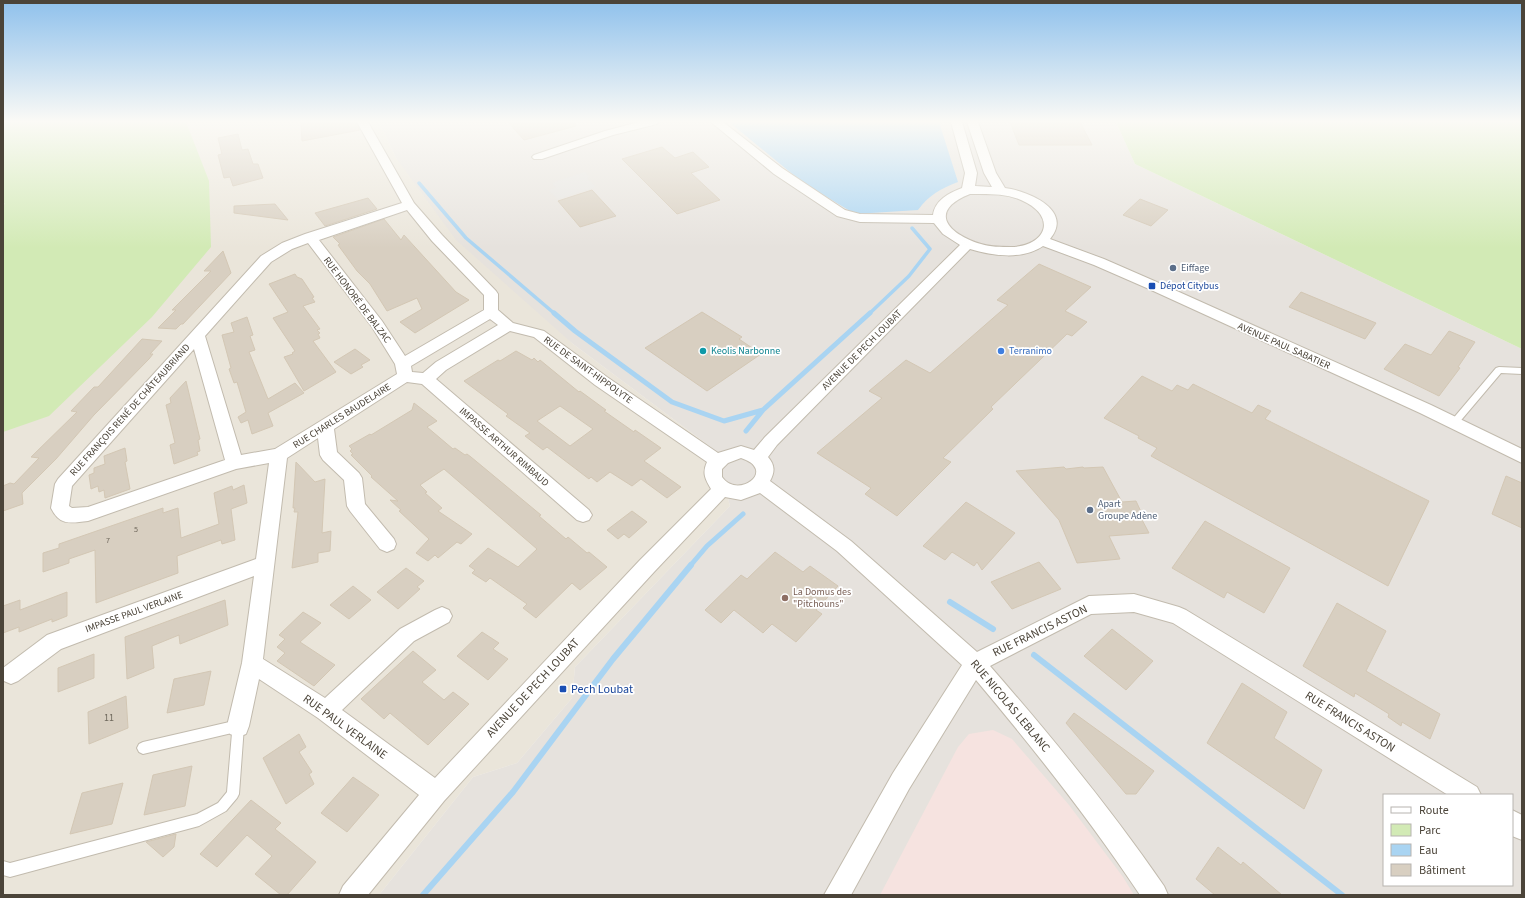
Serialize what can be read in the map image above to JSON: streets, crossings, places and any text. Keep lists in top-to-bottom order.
{
  "streets": {
    "street": [
      "RUE HONORÉ DE BALZAC",
      "AVENUE PAUL SABATIER",
      "AVENUE DE PECH LOUBAT",
      "RUE DE SAINT-HIPPOLYTE",
      "RUE FRANÇOIS RENÉ DE CHÂTEAUBRIAND",
      "RUE CHARLES BAUDELAIRE",
      "IMPASSE ARTHUR RIMBAUD",
      "IMPASSE PAUL VERLAINE",
      "RUE FRANCIS ASTON",
      "RUE NICOLAS LEBLANC",
      "RUE PAUL VERLAINE"
    ]
  },
  "crossings": [
    ["RUE HONORÉ DE BALZAC", "RUE FRANÇOIS RENÉ DE CHÂTEAUBRIAND"],
    ["RUE HONORÉ DE BALZAC", "RUE CHARLES BAUDELAIRE"],
    ["AVENUE DE PECH LOUBAT", "RUE DE SAINT-HIPPOLYTE"],
    ["AVENUE DE PECH LOUBAT", "RUE NICOLAS LEBLANC"],
    ["AVENUE DE PECH LOUBAT", "RUE PAUL VERLAINE"],
    ["RUE DE SAINT-HIPPOLYTE", "RUE CHARLES BAUDELAIRE"],
    ["RUE DE SAINT-HIPPOLYTE", "RUE NICOLAS LEBLANC"],
    ["RUE FRANÇOIS RENÉ DE CHÂTEAUBRIAND", "RUE CHARLES BAUDELAIRE"],
    ["RUE FRANCIS ASTON", "RUE NICOLAS LEBLANC"]
  ],
  "places": {
    "other": [
      "Eiffage",
      "Keolis Narbonne",
      "Terranimo",
      "Apart Groupe Adène",
      "La Domus des \"Pitchouns\""
    ],
    "transit": ["Dépot Citybus", "Pech Loubat"]
  },
  "house_numbers": ["5", "7", "11"],
  "legend": [
    "Route",
    "Parc",
    "Eau",
    "Bâtiment"
  ]
}
